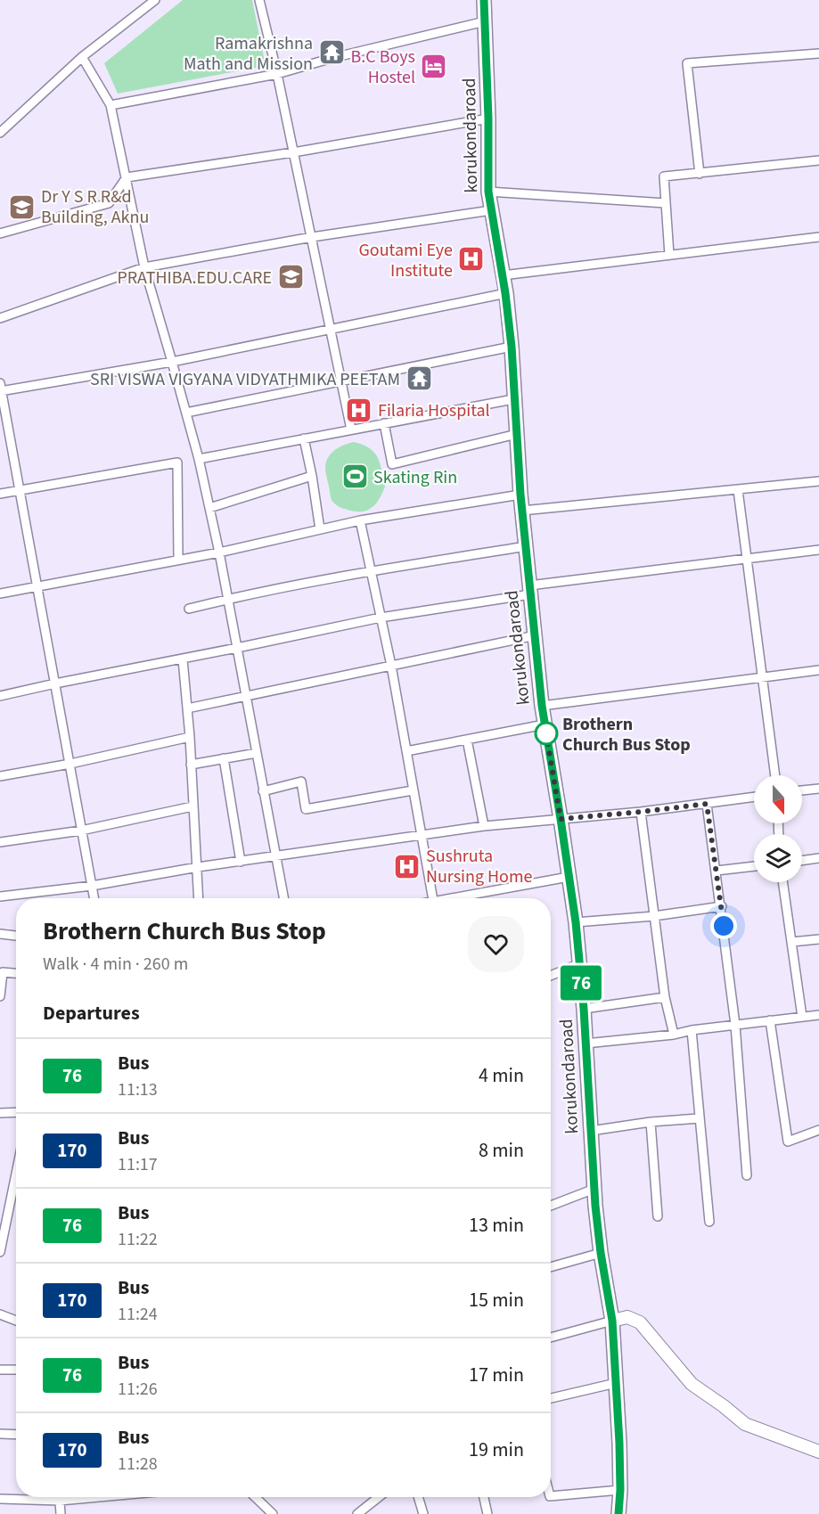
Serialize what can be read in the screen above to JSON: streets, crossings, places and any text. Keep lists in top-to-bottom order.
{
  "streets": {
    "main road": ["korukondaroad"]
  },
  "places": {
    "temple": ["Ramakrishna Math and Mission", "SRI VISWA VIGYANA VIDYATHMIKA PEETAM"],
    "hotel": ["B.C Boys Hostel"],
    "school or university": ["Dr Y S R R&d Building, Aknu", "PRATHIBA.EDU.CARE"],
    "hospital": ["Goutami Eye Institute", "Filaria Hospital", "Sushruta Nursing Home"],
    "sports": ["Skating Rin"],
    "other": ["Brothern Church Bus Stop"]
  },
  "lines": ["bus line 76"],
  "north": "bottom",
  "page": {
    "on_map": "76",
    "heading": [
      ["Brothern Church Bus Stop", "Walk · 4 min · 260 m"],
      "Departures"
    ],
    "list": [
      {
        "mark": "76",
        "name": "Bus",
        "note": "11:13",
        "value": "4 min"
      },
      {
        "mark": "170",
        "name": "Bus",
        "note": "11:17",
        "value": "8 min"
      },
      {
        "mark": "76",
        "name": "Bus",
        "note": "11:22",
        "value": "13 min"
      },
      {
        "mark": "170",
        "name": "Bus",
        "note": "11:24",
        "value": "15 min"
      },
      {
        "mark": "76",
        "name": "Bus",
        "note": "11:26",
        "value": "17 min"
      },
      {
        "mark": "170",
        "name": "Bus",
        "note": "11:28",
        "value": "19 min"
      }
    ]
  }
}
